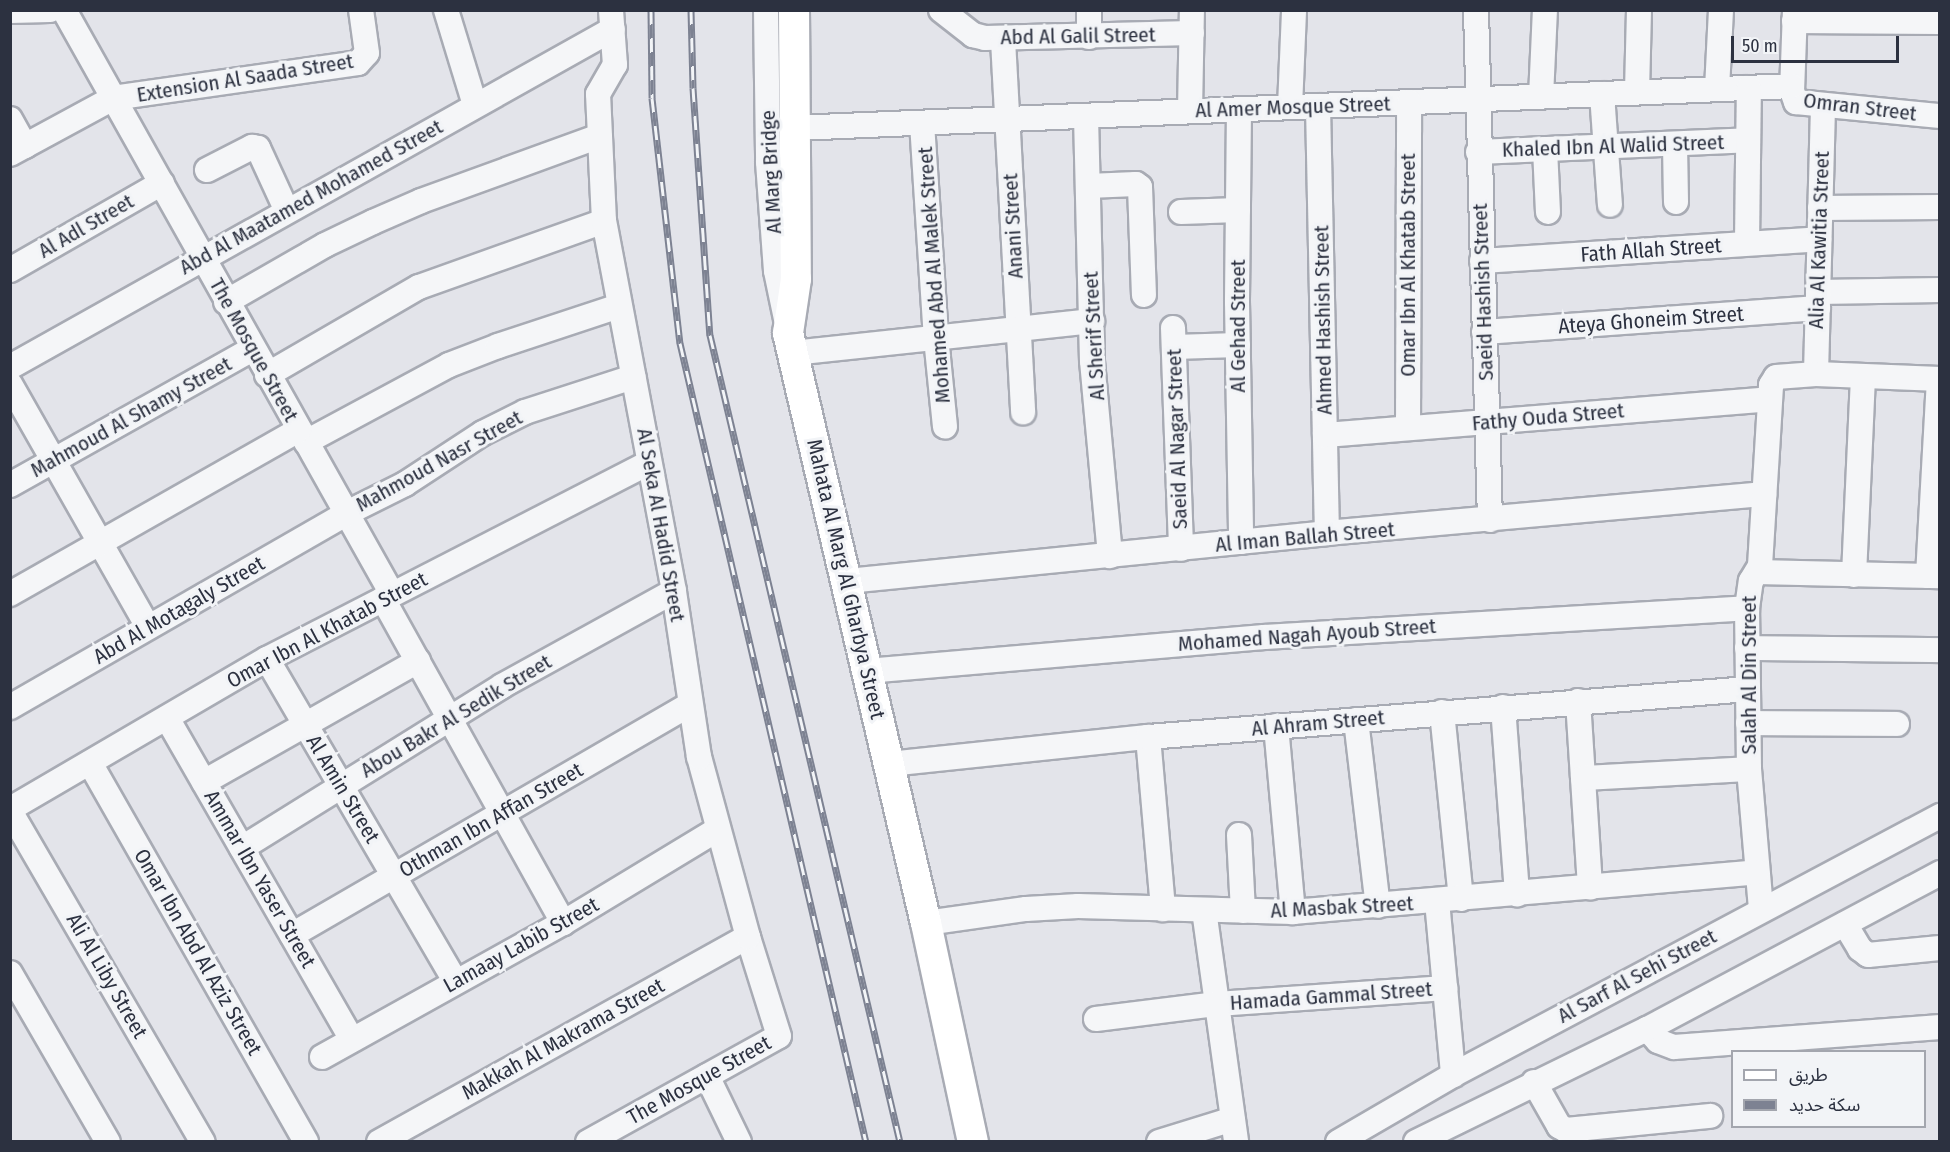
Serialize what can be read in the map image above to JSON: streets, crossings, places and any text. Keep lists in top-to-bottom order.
{
  "streets": {
    "main road": ["Mahata Al Marg Al Gharbya Street"],
    "street": [
      "Abd Al Galil Street",
      "Extension Al Saada Street",
      "Al Amer Mosque Street",
      "Omran Street",
      "Khaled Ibn Al Walid Street",
      "Al Marg Bridge",
      "Abd Al Maatamed Mohamed Street",
      "Al Adl Street",
      "Anani Street",
      "Alia Al Kawitia Street",
      "Fath Allah Street",
      "Omar Ibn Al Khatab Street",
      "Mohamed Abd Al Malek Street",
      "Saeid Hashish Street",
      "Ahmed Hashish Street",
      "Ateya Ghoneim Street",
      "Al Gehad Street",
      "Al Sherif Street",
      "The Mosque Street",
      "Mahmoud Al Shamy Street",
      "Fathy Ouda Street",
      "Saeid Al Nagar Street",
      "Mahmoud Nasr Street",
      "Al Seka Al Hadid Street",
      "Al Iman Ballah Street",
      "Abd Al Motagaly Street",
      "Mohamed Nagah Ayoub Street",
      "Salah Al Din Street",
      "Abou Bakr Al Sedik Street",
      "Al Ahram Street",
      "Al Amin Street",
      "Othman Ibn Affan Street",
      "Ammar Ibn Yaser Street",
      "Al Masbak Street",
      "Lamaay Labib Street",
      "Omar Ibn Abd Al Aziz Street",
      "Ali Al Liby Street",
      "Al Sarf Al Sehi Street",
      "Hamada Gammal Street",
      "Makkah Al Makrama Street"
    ]
  },
  "crossings": [
    ["Abd Al Galil Street", "Anani Street"],
    ["Extension Al Saada Street", "The Mosque Street"],
    ["Al Amer Mosque Street", "Omran Street"],
    ["Al Amer Mosque Street", "Anani Street"],
    ["Al Amer Mosque Street", "Omar Ibn Al Khatab Street"],
    ["Al Amer Mosque Street", "Mohamed Abd Al Malek Street"],
    ["Al Amer Mosque Street", "Saeid Hashish Street"],
    ["Al Amer Mosque Street", "Ahmed Hashish Street"],
    ["Al Amer Mosque Street", "Al Gehad Street"],
    ["Al Amer Mosque Street", "Al Sherif Street"],
    ["Al Amer Mosque Street", "Mahata Al Marg Al Gharbya Street"],
    ["Omran Street", "Alia Al Kawitia Street"],
    ["Khaled Ibn Al Walid Street", "Saeid Hashish Street"],
    ["Al Marg Bridge", "Mahata Al Marg Al Gharbya Street"],
    ["Abd Al Maatamed Mohamed Street", "The Mosque Street"],
    ["Abd Al Maatamed Mohamed Street", "Al Seka Al Hadid Street"],
    ["Al Adl Street", "The Mosque Street"],
    ["Alia Al Kawitia Street", "Fath Allah Street"],
    ["Alia Al Kawitia Street", "Ateya Ghoneim Street"],
    ["Alia Al Kawitia Street", "Salah Al Din Street"],
    ["Fath Allah Street", "Saeid Hashish Street"],
    ["Omar Ibn Al Khatab Street", "The Mosque Street"],
    ["Omar Ibn Al Khatab Street", "Fathy Ouda Street"],
    ["Omar Ibn Al Khatab Street", "Al Seka Al Hadid Street"],
    ["Omar Ibn Al Khatab Street", "Al Amin Street"],
    ["Omar Ibn Al Khatab Street", "Ammar Ibn Yaser Street"],
    ["Omar Ibn Al Khatab Street", "Omar Ibn Abd Al Aziz Street"],
    ["Omar Ibn Al Khatab Street", "Ali Al Liby Street"],
    ["Saeid Hashish Street", "Ateya Ghoneim Street"],
    ["Saeid Hashish Street", "Fathy Ouda Street"],
    ["Saeid Hashish Street", "Al Iman Ballah Street"],
    ["Ahmed Hashish Street", "Fathy Ouda Street"],
    ["Ahmed Hashish Street", "Al Iman Ballah Street"],
    ["Al Gehad Street", "Saeid Al Nagar Street"],
    ["Al Gehad Street", "Al Iman Ballah Street"],
    ["Al Sherif Street", "Al Iman Ballah Street"],
    ["The Mosque Street", "Mahmoud Al Shamy Street"],
    ["The Mosque Street", "Mahmoud Nasr Street"],
    ["The Mosque Street", "Al Seka Al Hadid Street"],
    ["The Mosque Street", "Abd Al Motagaly Street"],
    ["The Mosque Street", "Abou Bakr Al Sedik Street"],
    ["The Mosque Street", "Othman Ibn Affan Street"],
    ["The Mosque Street", "Lamaay Labib Street"],
    ["Fathy Ouda Street", "Salah Al Din Street"],
    ["Saeid Al Nagar Street", "Al Iman Ballah Street"],
    ["Mahmoud Nasr Street", "Al Seka Al Hadid Street"],
    ["Mahmoud Nasr Street", "Abd Al Motagaly Street"],
    ["Al Seka Al Hadid Street", "Abou Bakr Al Sedik Street"],
    ["Al Seka Al Hadid Street", "Othman Ibn Affan Street"],
    ["Al Seka Al Hadid Street", "Lamaay Labib Street"],
    ["Al Seka Al Hadid Street", "Makkah Al Makrama Street"],
    ["Al Iman Ballah Street", "Mahata Al Marg Al Gharbya Street"],
    ["Al Iman Ballah Street", "Salah Al Din Street"],
    ["Mahata Al Marg Al Gharbya Street", "Mohamed Nagah Ayoub Street"],
    ["Mahata Al Marg Al Gharbya Street", "Al Ahram Street"],
    ["Mahata Al Marg Al Gharbya Street", "Al Masbak Street"],
    ["Mohamed Nagah Ayoub Street", "Salah Al Din Street"],
    ["Salah Al Din Street", "Al Ahram Street"],
    ["Salah Al Din Street", "Al Masbak Street"],
    ["Salah Al Din Street", "Al Sarf Al Sehi Street"],
    ["Abou Bakr Al Sedik Street", "Al Amin Street"],
    ["Abou Bakr Al Sedik Street", "Ammar Ibn Yaser Street"],
    ["Al Amin Street", "Othman Ibn Affan Street"],
    ["Al Amin Street", "Lamaay Labib Street"],
    ["Othman Ibn Affan Street", "Ammar Ibn Yaser Street"],
    ["Ammar Ibn Yaser Street", "Lamaay Labib Street"]
  ],
  "legend": ["طريق", "سكة حديد"],
  "scale_bar": "50 m"
}
